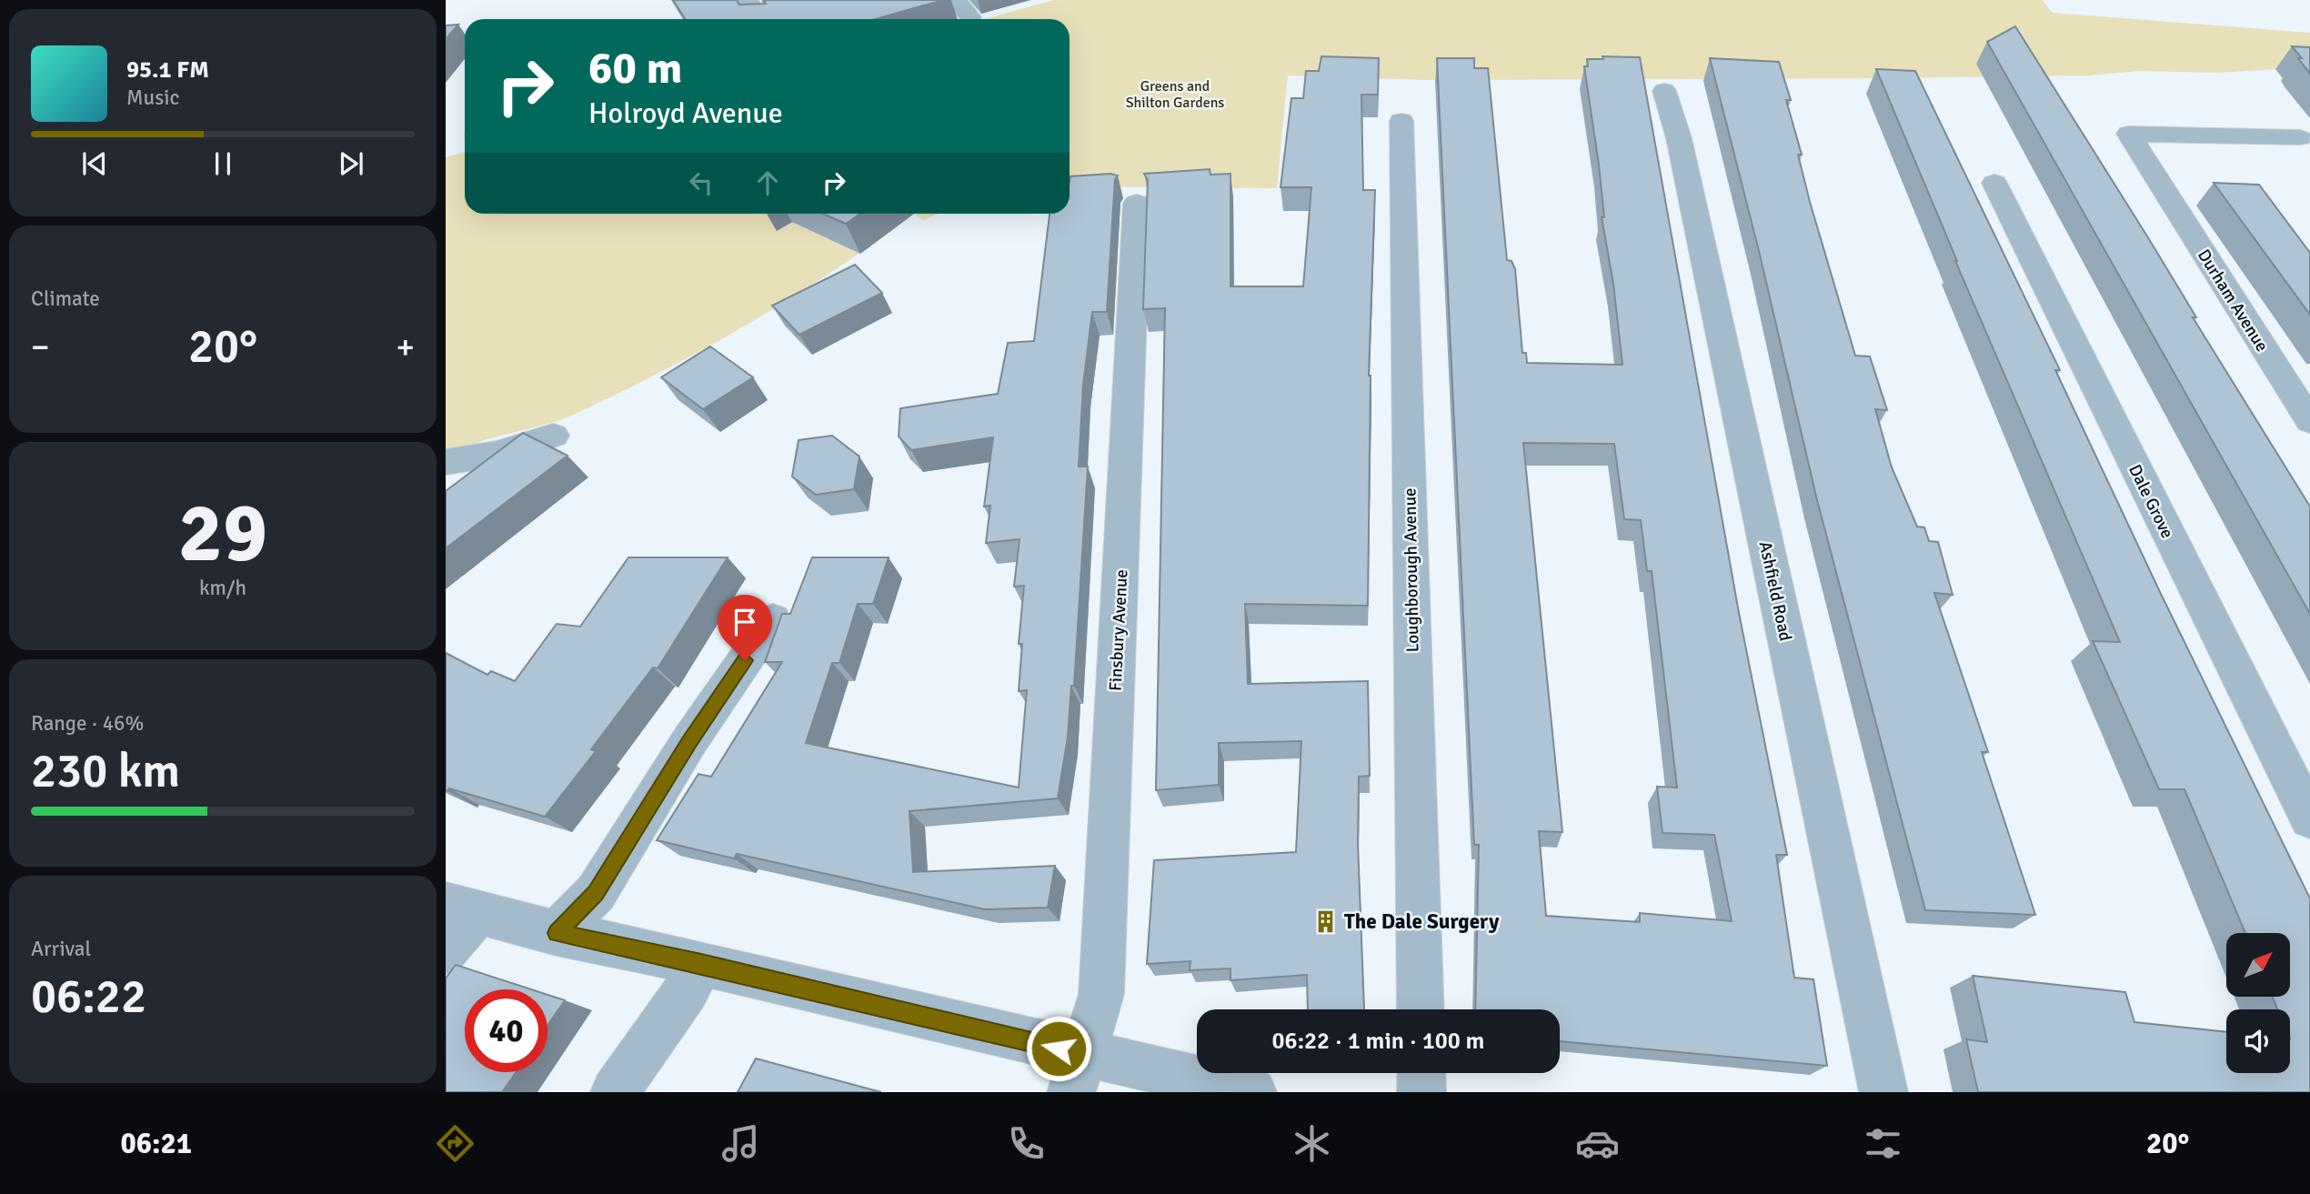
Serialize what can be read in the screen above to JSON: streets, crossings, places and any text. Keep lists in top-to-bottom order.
{
  "streets": {
    "street": [
      "Durham Avenue",
      "Dale Grove",
      "Loughborough Avenue",
      "Ashfield Road",
      "Finsbury Avenue"
    ]
  },
  "parks": ["Greens and Shilton Gardens"],
  "places": {
    "building": ["The Dale Surgery"]
  },
  "north": "top right",
  "page": {
    "turn": ["60 m", "Holroyd Avenue"],
    "song": ["95.1 FM", "Music"],
    "tile": [
      "Climate",
      ["29", "km/h"],
      ["Range · 46%", "230 km"],
      ["Arrival", "06:22"]
    ],
    "heat": ["−", "20°", "+"],
    "limit": "40",
    "trip": "06:22 · 1 min · 100 m",
    "tabs": ["06:21", "20°"]
  }
}
